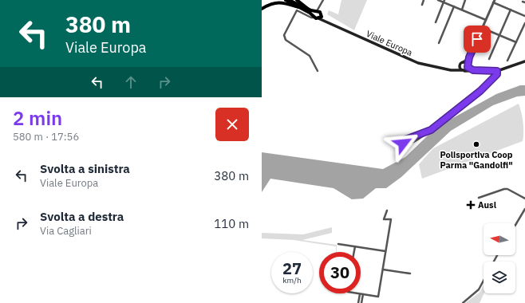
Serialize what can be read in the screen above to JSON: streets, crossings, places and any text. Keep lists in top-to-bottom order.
{
  "streets": {
    "main road": ["Viale Europa"]
  },
  "places": {
    "other": ["Polisportiva Coop Parma \"Gandolfi\""],
    "health": ["Ausl"]
  },
  "north": "left",
  "page": {
    "turn": ["380 m", "Viale Europa"],
    "heading": ["2 min", "580 m · 17:56"],
    "list": [
      {
        "name": "Svolta a sinistra",
        "note": "Viale Europa",
        "value": "380 m"
      },
      {
        "name": "Svolta a destra",
        "note": "Via Cagliari",
        "value": "110 m"
      }
    ],
    "speed": "27 km/h",
    "limit": "30"
  }
}
